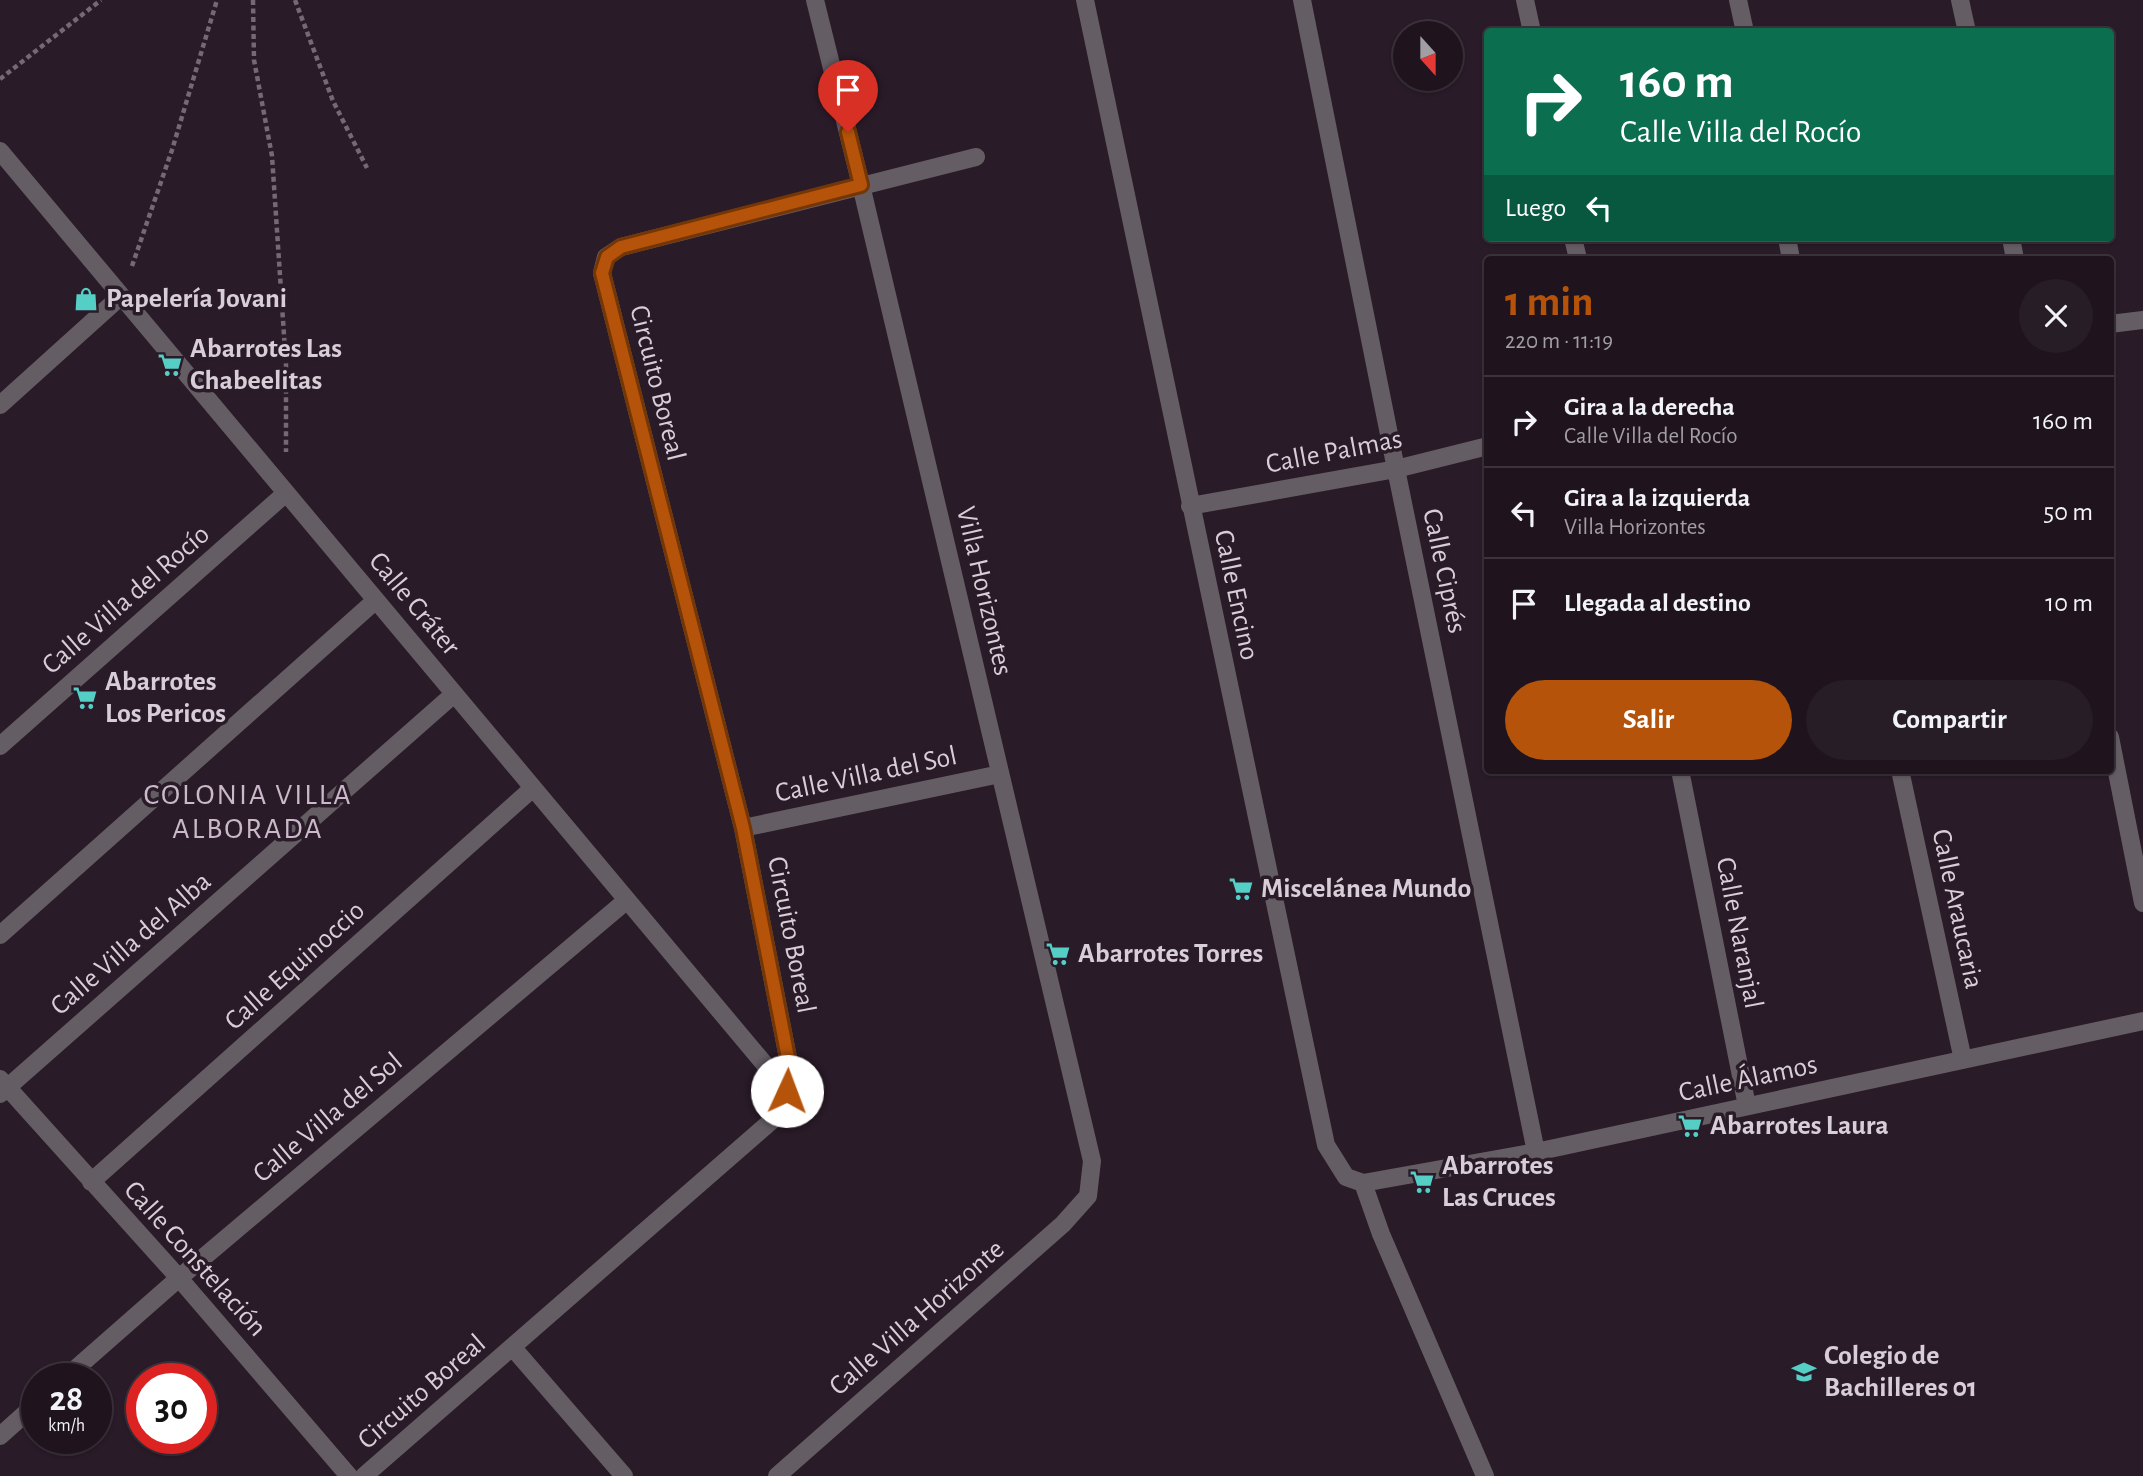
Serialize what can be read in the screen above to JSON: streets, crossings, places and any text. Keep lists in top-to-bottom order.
{
  "streets": {
    "street": [
      "Circuito Boreal",
      "Calle Palmas",
      "Calle Ciprés",
      "Villa Horizontes",
      "Calle Encino",
      "Calle Villa del Rocío",
      "Calle Cráter",
      "Calle Villa del Sol",
      "Calle Araucaria",
      "Calle Naranjal",
      "Calle Villa del Alba",
      "Calle Equinoccio",
      "Calle Álamos",
      "Calle Constelación",
      "Calle Villa Horizonte"
    ]
  },
  "crossings": [
    ["Circuito Boreal", "Villa Horizontes"],
    ["Circuito Boreal", "Calle Cráter"],
    ["Circuito Boreal", "Calle Villa del Sol"],
    ["Calle Palmas", "Calle Ciprés"],
    ["Calle Palmas", "Calle Encino"],
    ["Calle Ciprés", "Calle Álamos"],
    ["Villa Horizontes", "Calle Villa del Sol"],
    ["Villa Horizontes", "Calle Villa Horizonte"],
    ["Calle Encino", "Calle Álamos"],
    ["Calle Villa del Rocío", "Calle Cráter"],
    ["Calle Cráter", "Calle Villa del Sol"],
    ["Calle Cráter", "Calle Villa del Alba"],
    ["Calle Cráter", "Calle Equinoccio"],
    ["Calle Villa del Sol", "Calle Constelación"],
    ["Calle Araucaria", "Calle Álamos"],
    ["Calle Naranjal", "Calle Álamos"],
    ["Calle Villa del Alba", "Calle Constelación"],
    ["Calle Equinoccio", "Calle Constelación"]
  ],
  "districts": ["COLONIA VILLA ALBORADA"],
  "places": {
    "shop": ["Papelería Jovani"],
    "supermarket": [
      "Abarrotes Las Chabeelitas",
      "Abarrotes Los Pericos",
      "Miscelánea Mundo",
      "Abarrotes Torres",
      "Abarrotes Laura",
      "Abarrotes Las Cruces"
    ],
    "school or university": ["Colegio de Bachilleres 01"]
  },
  "north": "bottom",
  "page": {
    "turn": ["160 m", "Calle Villa del Rocío"],
    "then": "Luego",
    "heading": ["1 min", "220 m · 11:19"],
    "list": [
      {
        "name": "Gira a la derecha",
        "note": "Calle Villa del Rocío",
        "value": "160 m"
      },
      {
        "name": "Gira a la izquierda",
        "note": "Villa Horizontes",
        "value": "50 m"
      },
      {
        "name": "Llegada al destino",
        "value": "10 m"
      }
    ],
    "buttons": ["Salir", "Compartir"],
    "speed": "28 km/h",
    "limit": "30"
  }
}
